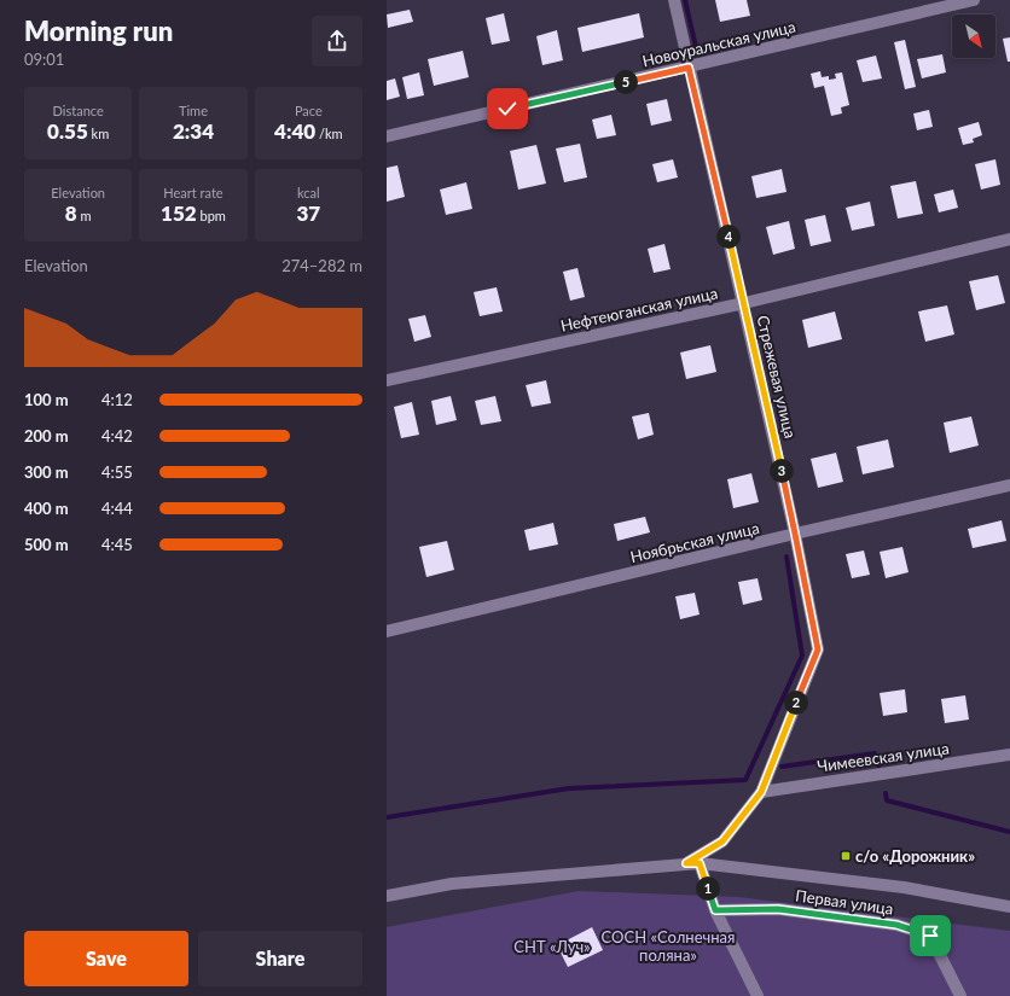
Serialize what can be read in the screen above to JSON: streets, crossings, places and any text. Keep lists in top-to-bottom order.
{
  "streets": {
    "street": [
      "Новоуральская улица",
      "Нефтеюганская улица",
      "Стрежевая улица",
      "Ноябрьская улица",
      "Чимеевская улица",
      "Первая улица"
    ]
  },
  "crossings": [
    ["Новоуральская улица", "Стрежевая улица"],
    ["Нефтеюганская улица", "Стрежевая улица"],
    ["Стрежевая улица", "Ноябрьская улица"],
    ["Стрежевая улица", "Чимеевская улица"]
  ],
  "parks": ["СОСН «Солнечная поляна»", "СНТ «Луч»"],
  "places": {
    "transit": ["с/о «Дорожник»"]
  },
  "north": "bottom right",
  "page": {
    "heading": ["Morning run", "09:01"],
    "pins": [
      "5",
      "4",
      "3",
      "2",
      "1"
    ],
    "stats": [
      ["Distance", "0.55 km"],
      ["Time", "2:34"],
      ["Pace", "4:40 /km"],
      ["Elevation", "8 m"],
      ["Heart rate", "152 bpm"],
      ["kcal", "37"]
    ],
    "chart": ["Elevation", "274–282 m"],
    "list": [
      {
        "name": "100 m",
        "note": "4:12"
      },
      {
        "name": "200 m",
        "note": "4:42"
      },
      {
        "name": "300 m",
        "note": "4:55"
      },
      {
        "name": "400 m",
        "note": "4:44"
      },
      {
        "name": "500 m",
        "note": "4:45"
      }
    ],
    "buttons": ["Save", "Share"]
  }
}
